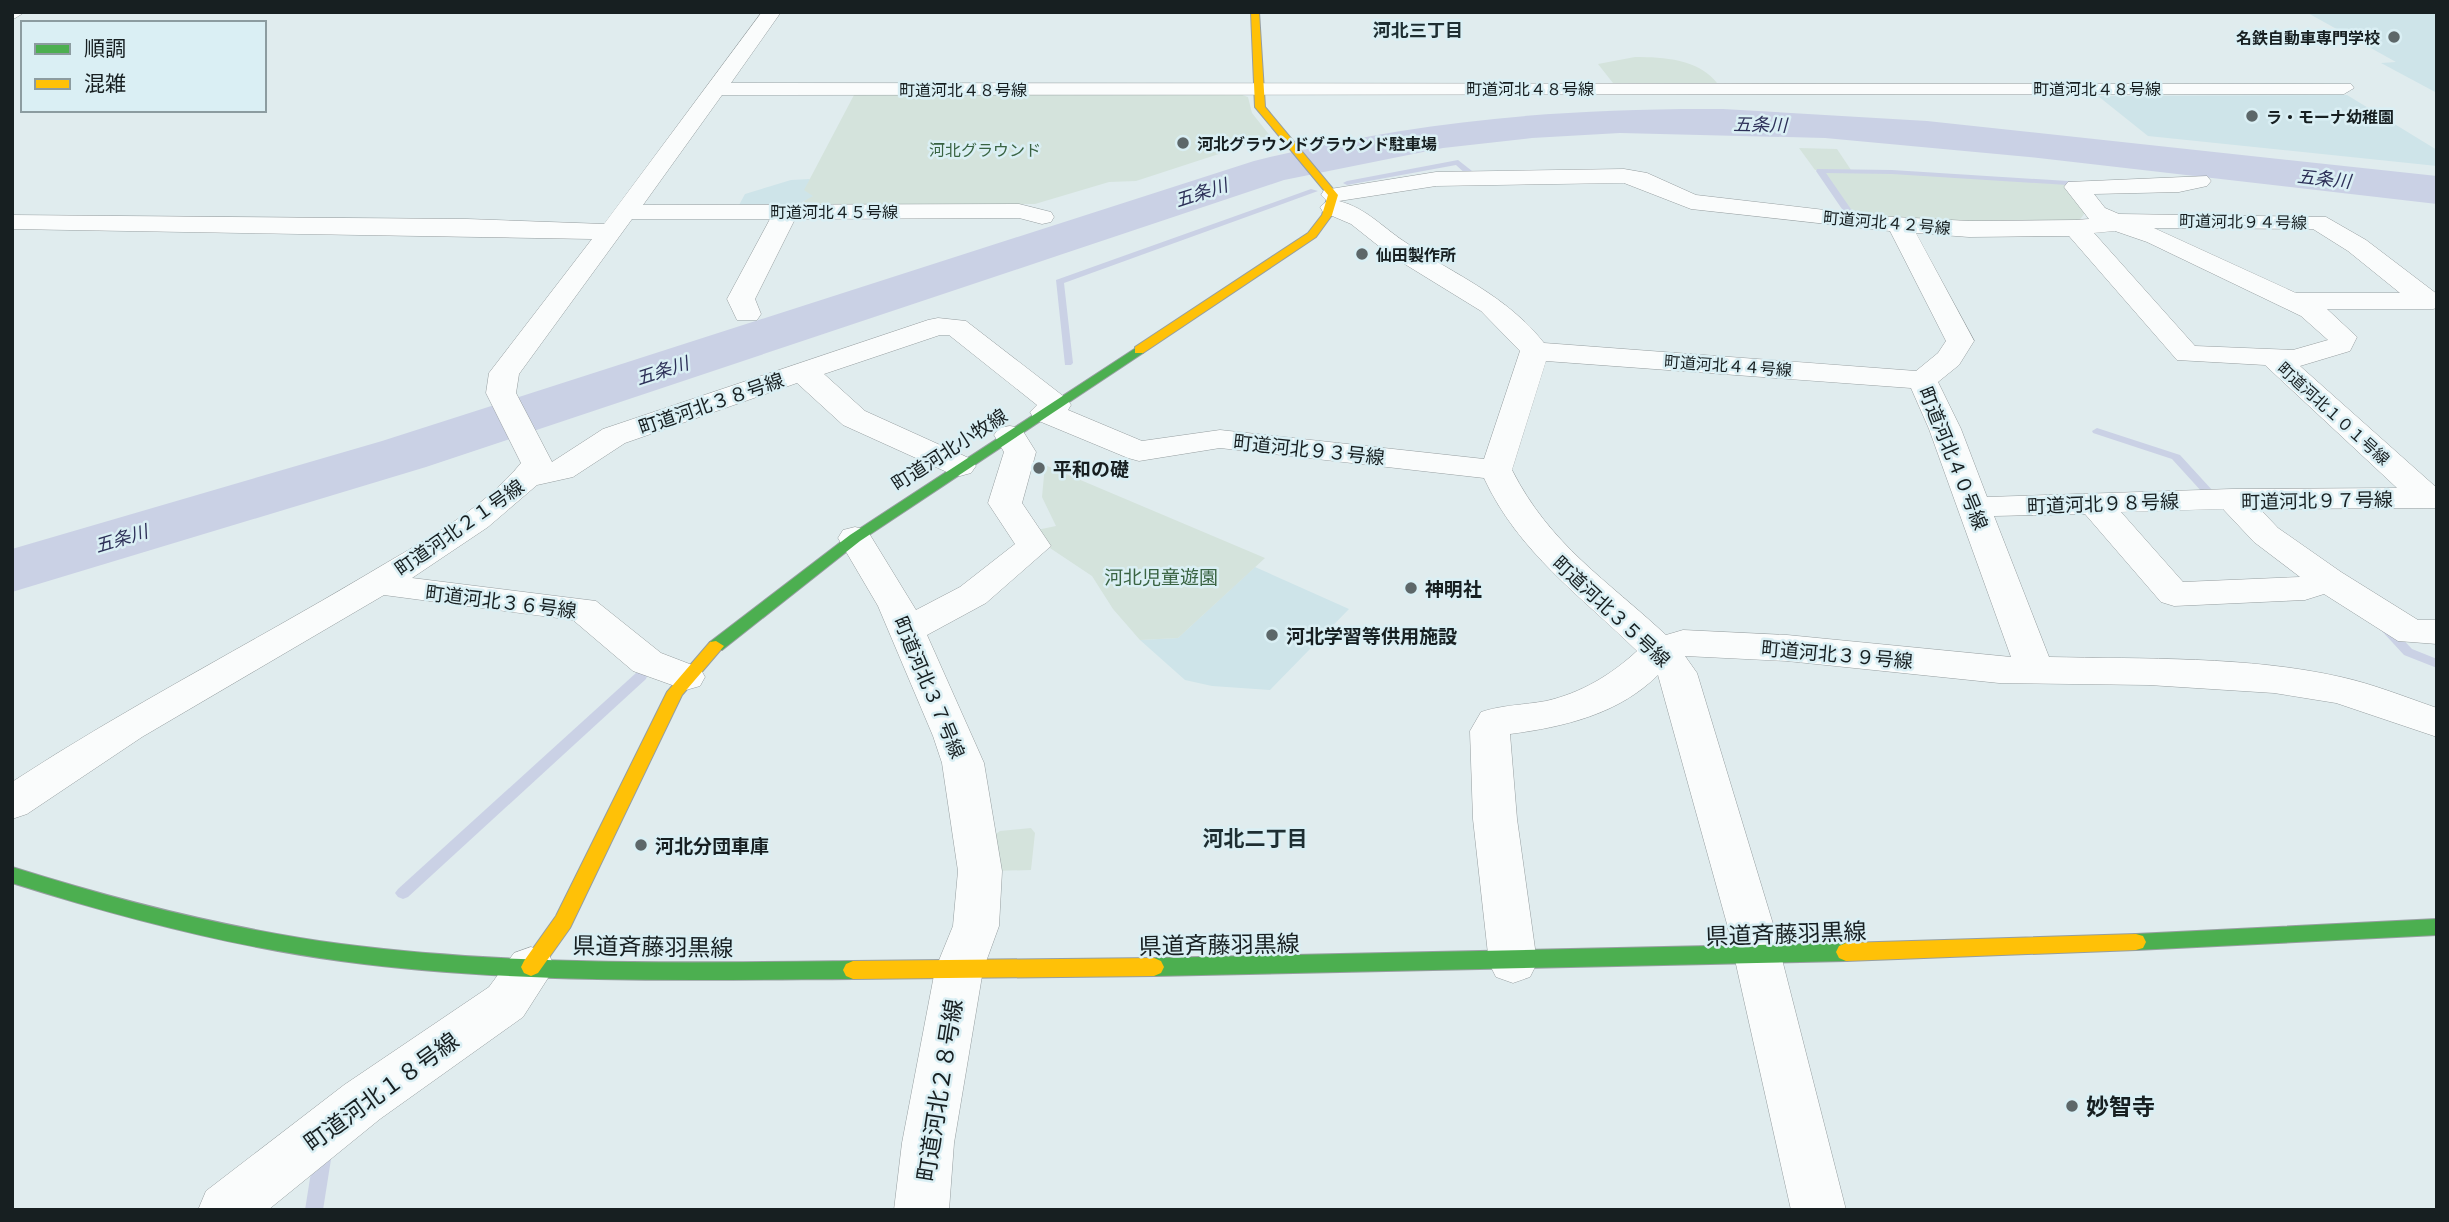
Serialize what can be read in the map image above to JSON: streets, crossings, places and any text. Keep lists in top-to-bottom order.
{
  "streets": {
    "street": [
      "町道河北４８号線",
      "町道河北４５号線",
      "町道河北９４号線",
      "町道河北４２号線",
      "町道河北４４号線",
      "町道河北３８号線",
      "町道河北１０１号線",
      "町道河北小牧線",
      "町道河北９３号線",
      "町道河北４０号線",
      "町道河北９７号線",
      "町道河北９８号線",
      "町道河北２１号線",
      "町道河北３６号線",
      "町道河北３５号線",
      "町道河北３９号線",
      "町道河北３７号線",
      "県道斉藤羽黒線",
      "町道河北２８号線",
      "町道河北１８号線"
    ]
  },
  "crossings": [
    ["町道河北９４号線", "町道河北４２号線"],
    ["町道河北４２号線", "町道河北１０１号線"],
    ["町道河北４２号線", "町道河北小牧線"],
    ["町道河北４２号線", "町道河北４０号線"],
    ["町道河北４４号線", "町道河北４０号線"],
    ["町道河北３８号線", "町道河北小牧線"],
    ["町道河北３８号線", "町道河北９３号線"],
    ["町道河北３８号線", "町道河北２１号線"],
    ["町道河北１０１号線", "町道河北９７号線"],
    ["町道河北小牧線", "町道河北９３号線"],
    ["町道河北小牧線", "町道河北３６号線"],
    ["町道河北小牧線", "町道河北３７号線"],
    ["町道河北小牧線", "県道斉藤羽黒線"],
    ["町道河北小牧線", "町道河北１８号線"],
    ["町道河北９３号線", "町道河北３５号線"],
    ["町道河北４０号線", "町道河北９８号線"],
    ["町道河北４０号線", "町道河北３９号線"],
    ["町道河北９７号線", "町道河北９８号線"],
    ["町道河北２１号線", "町道河北３６号線"],
    ["町道河北３５号線", "町道河北３９号線"],
    ["町道河北３５号線", "県道斉藤羽黒線"],
    ["町道河北３７号線", "県道斉藤羽黒線"],
    ["町道河北３７号線", "町道河北２８号線"],
    ["県道斉藤羽黒線", "町道河北２８号線"],
    ["県道斉藤羽黒線", "町道河北１８号線"]
  ],
  "districts": ["河北三丁目", "河北二丁目"],
  "water": ["五条川"],
  "parks": ["河北グラウンド", "河北児童遊園"],
  "places": [
    "名鉄自動車専門学校",
    "ラ・モーナ幼稚園",
    "河北グラウンドグラウンド駐車場",
    "仙田製作所",
    "平和の礎",
    "神明社",
    "河北学習等供用施設",
    "河北分団車庫",
    "妙智寺"
  ],
  "legend": ["順調", "混雑"]
}
